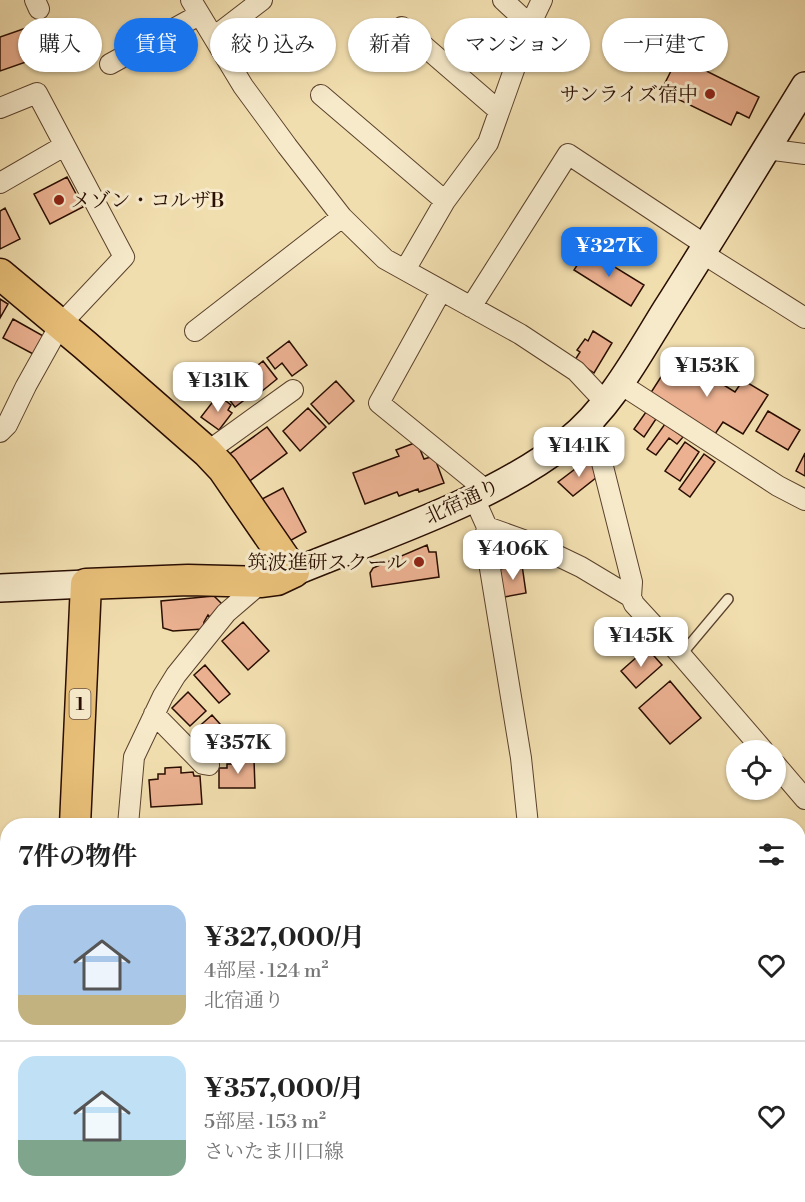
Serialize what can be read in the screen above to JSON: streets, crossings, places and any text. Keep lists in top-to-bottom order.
{
  "streets": {
    "main road": ["北宿通り", "1"]
  },
  "crossings": [
    ["北宿通り", "1"]
  ],
  "places": ["サンライズ宿中", "メゾン・コルザB", "筑波進研スクール"],
  "page": {
    "chip": [
      "購入",
      "賃貸",
      "絞り込み",
      "新着",
      "マンション",
      "一戸建て"
    ],
    "price": [
      "¥327K",
      "¥153K",
      "¥131K",
      "¥141K",
      "¥406K",
      "¥145K",
      "¥357K"
    ],
    "heading": "7件の物件",
    "list": [
      {
        "name": "¥327,000/月",
        "note": "4部屋 · 124 m² · 北宿通り"
      },
      {
        "name": "¥357,000/月",
        "note": "5部屋 · 153 m² · さいたま川口線"
      }
    ]
  }
}
